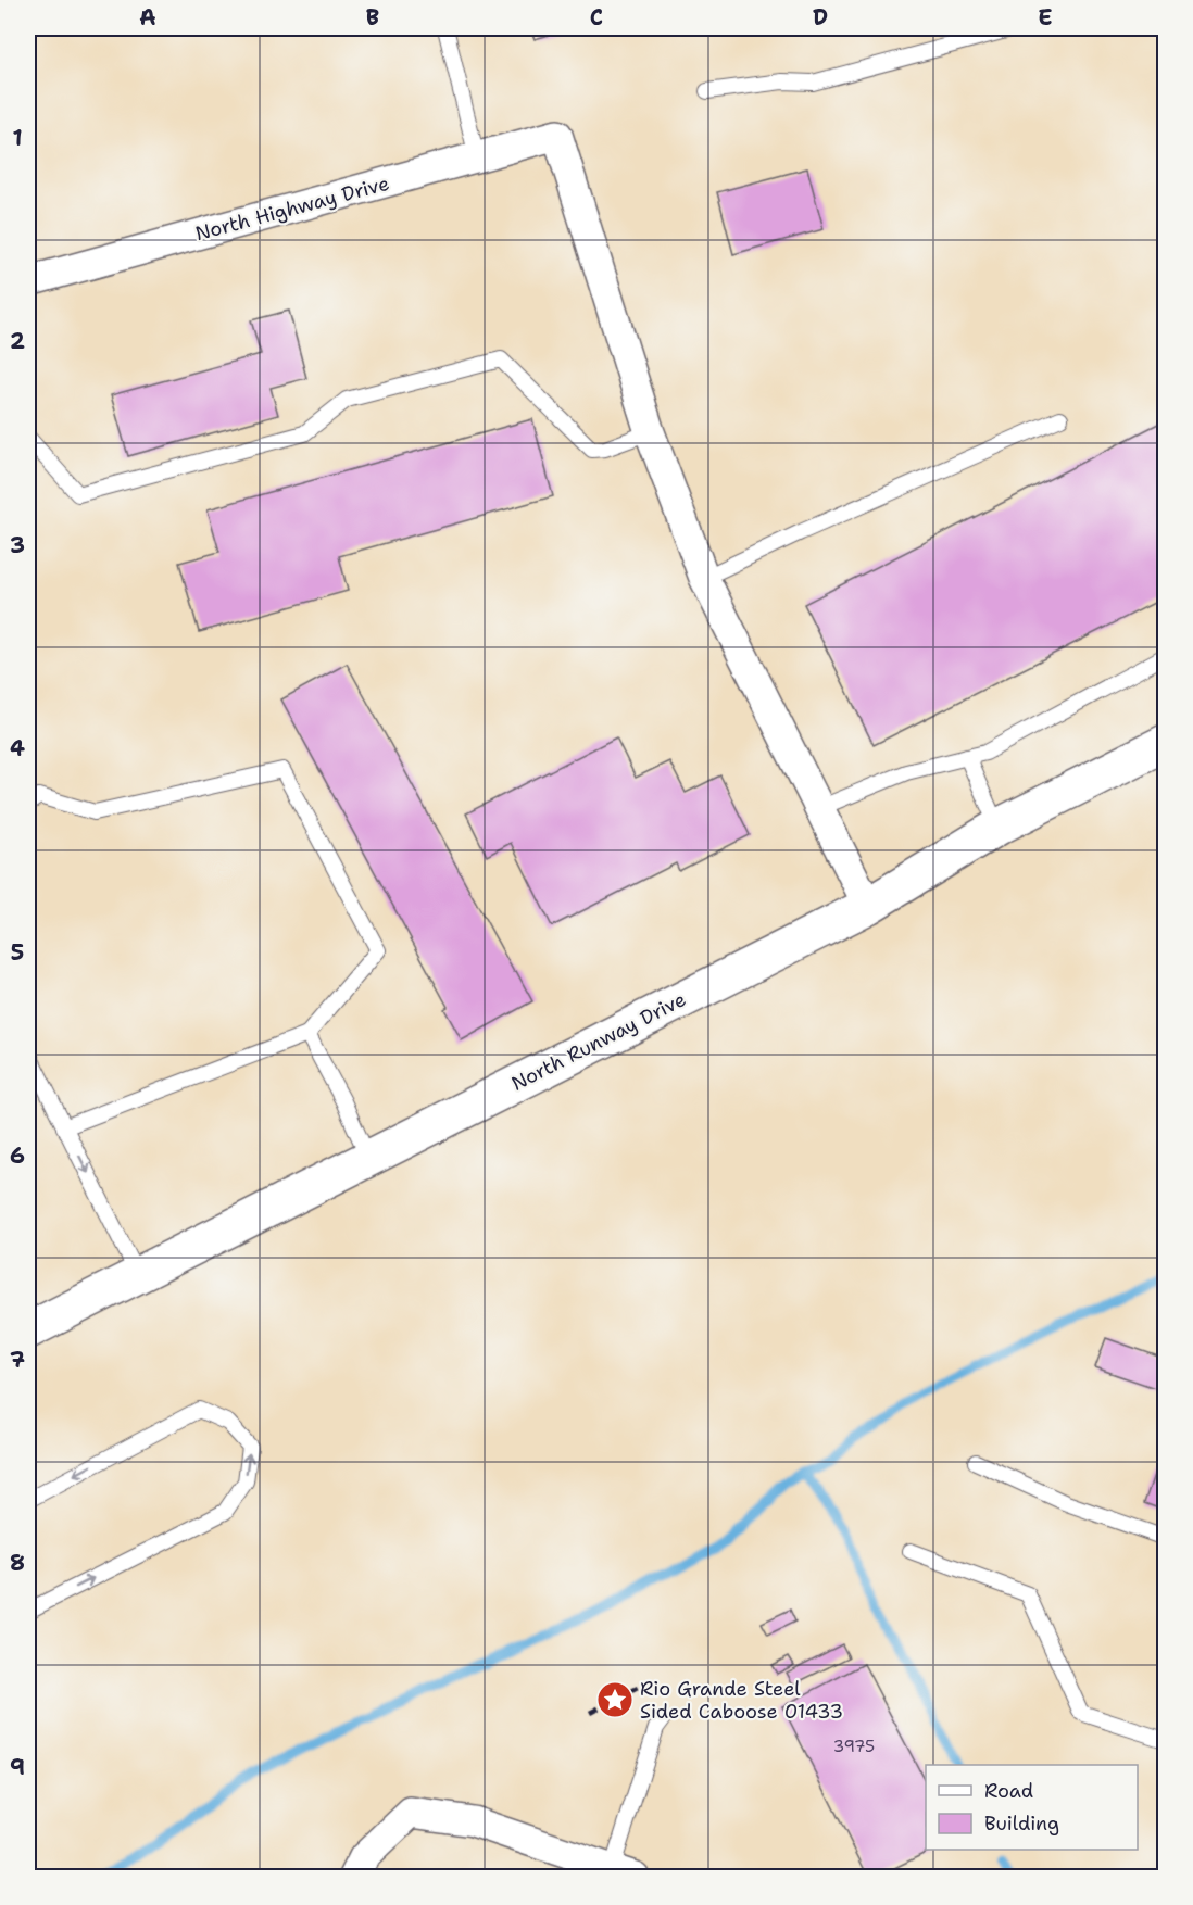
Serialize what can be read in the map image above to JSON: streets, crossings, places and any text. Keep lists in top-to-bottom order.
{
  "streets": {
    "street": ["North Highway Drive", "North Runway Drive"]
  },
  "places": {
    "place": ["Rio Grande Steel Sided Caboose 01433"]
  },
  "house_numbers": ["3975"],
  "legend": ["Road", "Building"],
  "grid": {
    "columns": [
      "A",
      "B",
      "C",
      "D",
      "E"
    ],
    "rows": [
      "1",
      "2",
      "3",
      "4",
      "5",
      "6",
      "7",
      "8",
      "9"
    ]
  }
}
